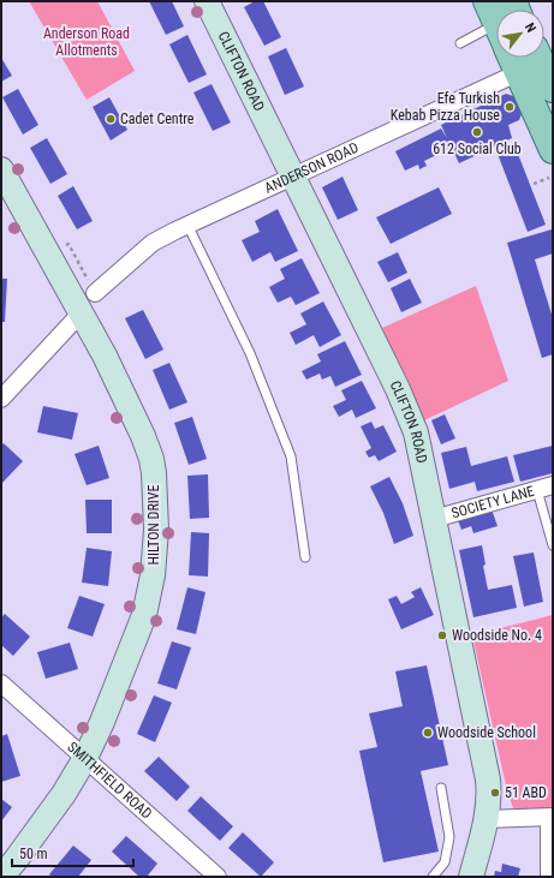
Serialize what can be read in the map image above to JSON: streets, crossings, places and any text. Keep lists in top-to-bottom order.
{
  "streets": {
    "street": [
      "CLIFTON ROAD",
      "ANDERSON ROAD",
      "SOCIETY LANE",
      "HILTON DRIVE",
      "SMITHFIELD ROAD"
    ]
  },
  "crossings": [
    ["CLIFTON ROAD", "ANDERSON ROAD"],
    ["CLIFTON ROAD", "SOCIETY LANE"],
    ["HILTON DRIVE", "SMITHFIELD ROAD"]
  ],
  "parks": ["Anderson Road Allotments"],
  "places": [
    "Efe Turkish Kebab Pizza House",
    "Cadet Centre",
    "612 Social Club",
    "Woodside No. 4",
    "Woodside School",
    "51 ABD"
  ],
  "scale_bar": "50 m",
  "north": "top right"
}
